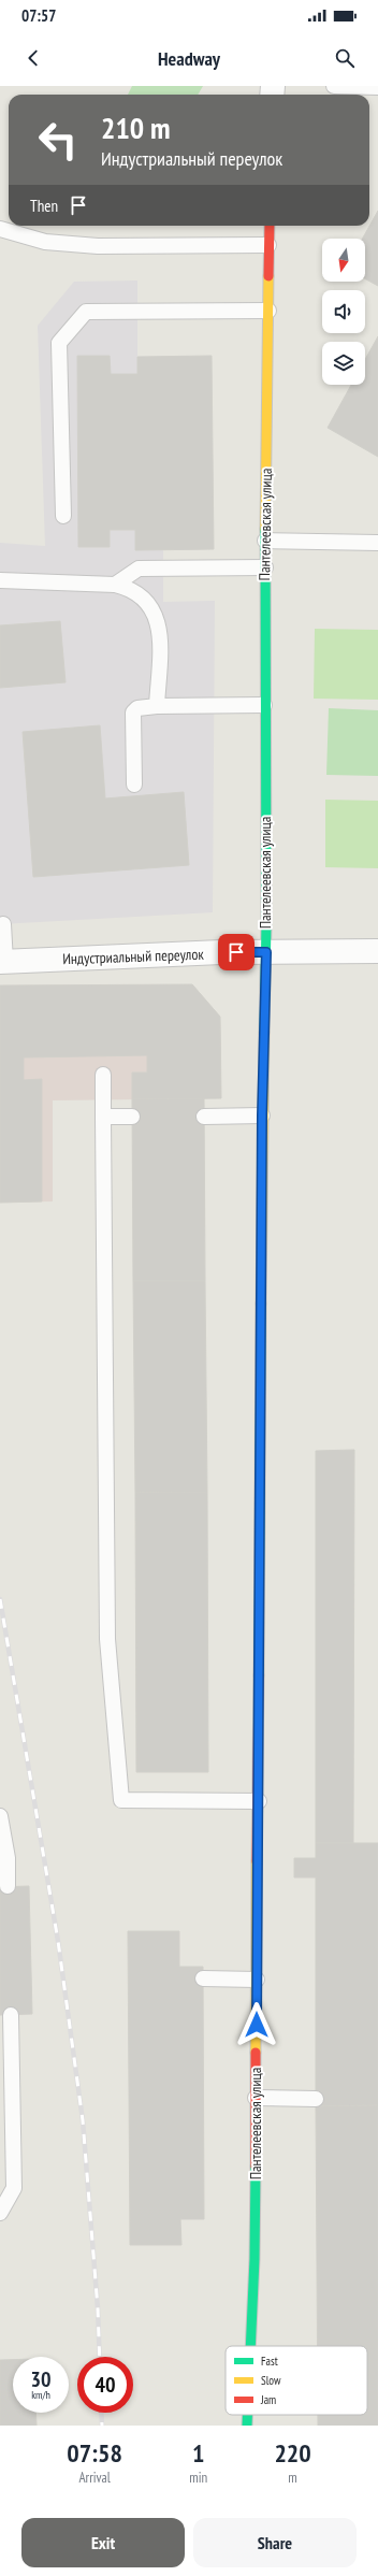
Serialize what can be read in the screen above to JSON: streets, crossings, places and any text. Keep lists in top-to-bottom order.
{
  "streets": {
    "street": ["Пантелеевская улица", "Индустриальный переулок"]
  },
  "crossings": [
    ["Пантелеевская улица", "Индустриальный переулок"]
  ],
  "legend": ["Fast", "Slow", "Jam"],
  "north": "bottom",
  "page": {
    "status": "07:57",
    "header": "Headway",
    "turn": ["210 m", "Индустриальный переулок"],
    "then": "Then",
    "speed": "30 km/h",
    "limit": "40",
    "eta": [
      "07:58",
      "Arrival",
      "1",
      "min",
      "220",
      "m"
    ],
    "buttons": ["Exit", "Share"]
  }
}
